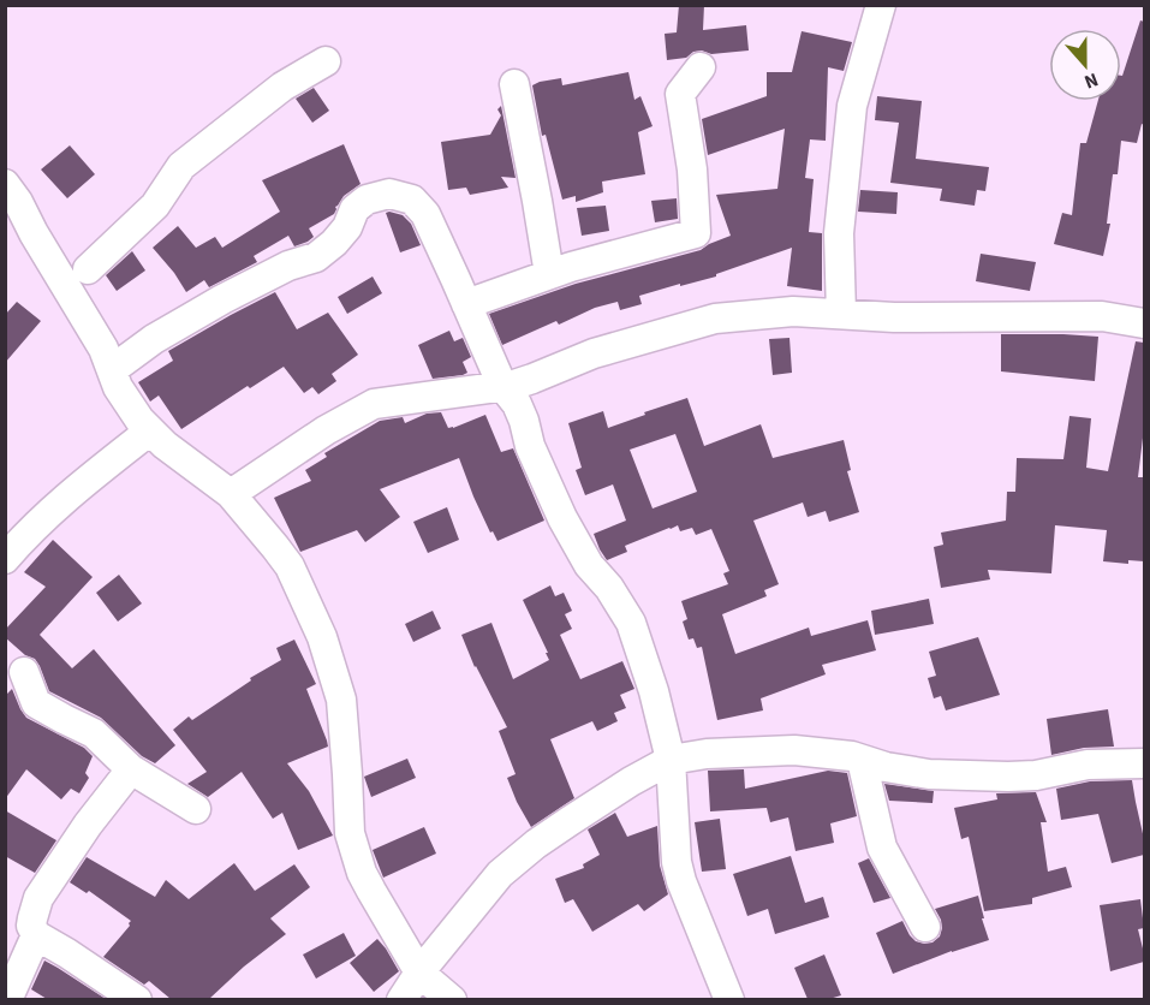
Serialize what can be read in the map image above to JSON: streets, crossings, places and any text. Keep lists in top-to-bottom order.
{
  "north": "bottom"
}
